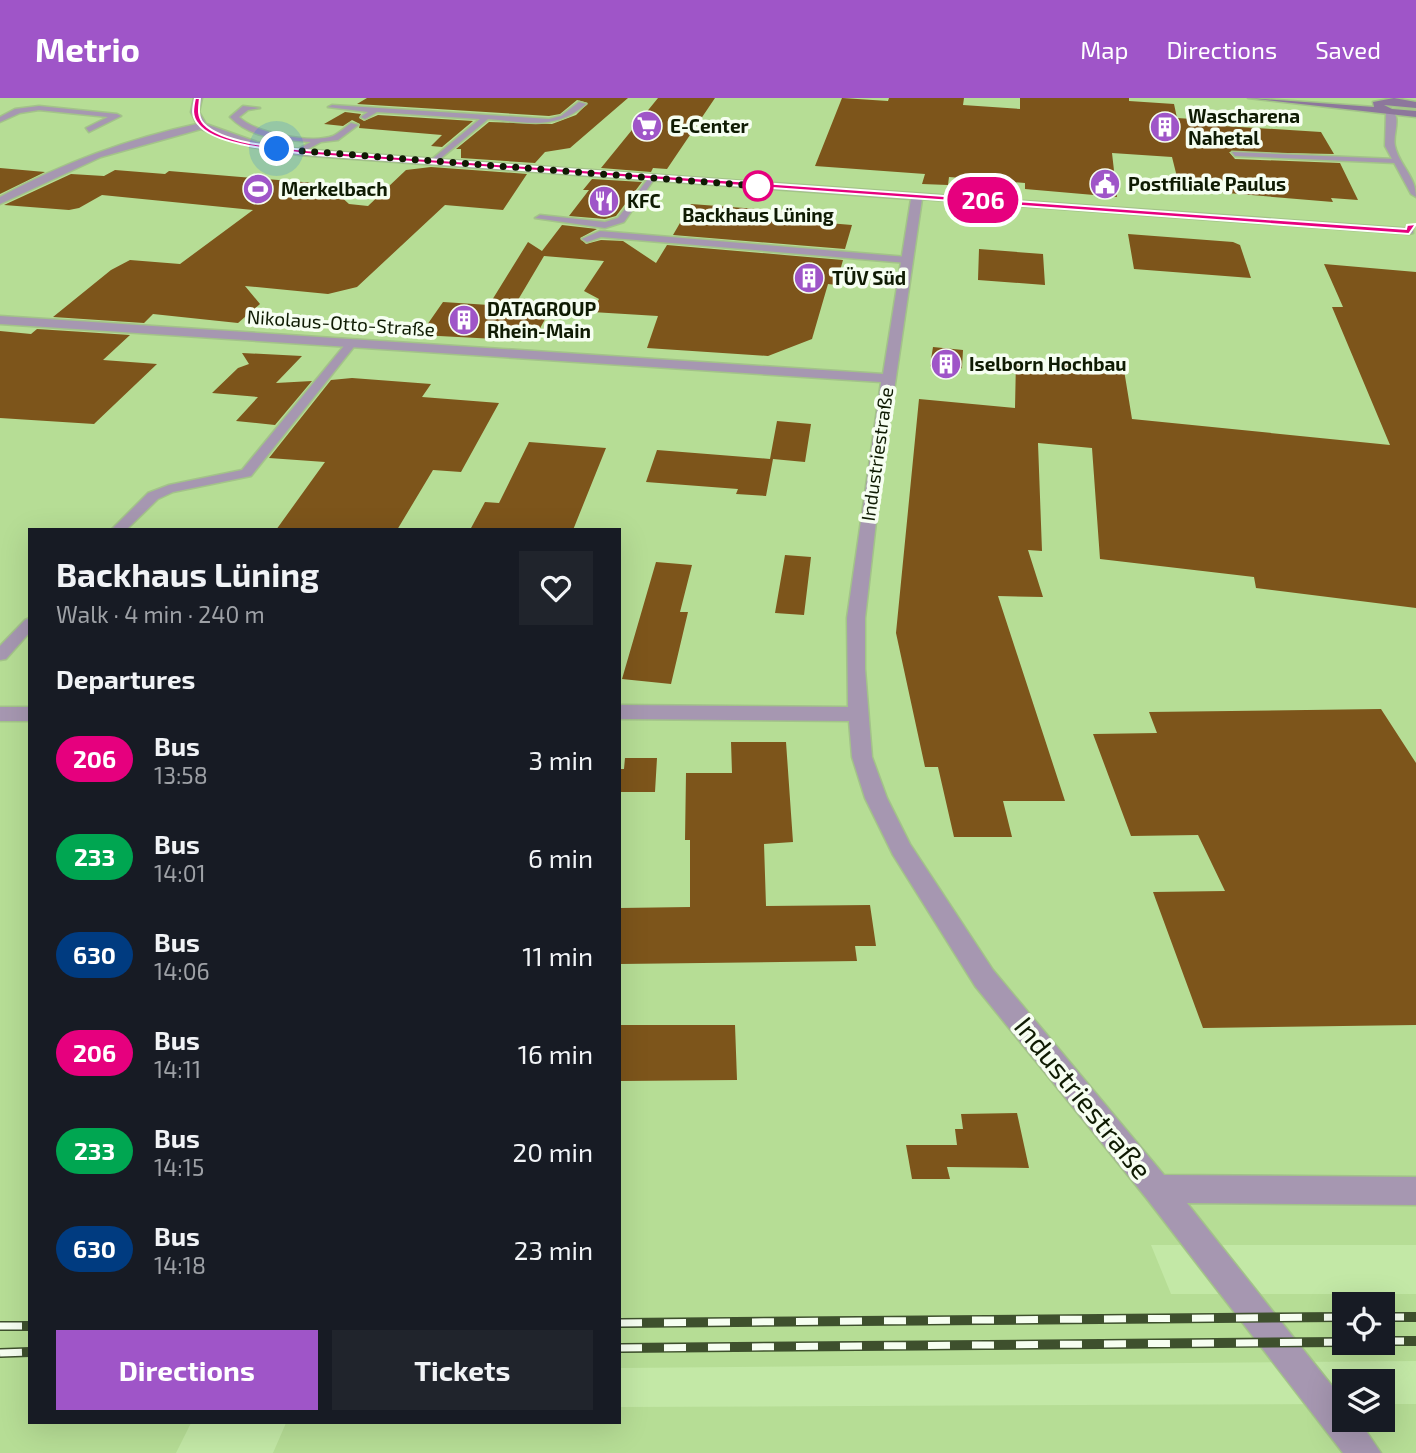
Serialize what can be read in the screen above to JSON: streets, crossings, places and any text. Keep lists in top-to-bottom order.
{
  "streets": {
    "street": ["Nikolaus-Otto-Straße", "Industriestraße"]
  },
  "crossings": [
    ["Nikolaus-Otto-Straße", "Industriestraße"]
  ],
  "places": {
    "supermarket": ["E-Center"],
    "building": [
      "Wascharena Nahetal",
      "TÜV Süd",
      "DATAGROUP Rhein-Main",
      "Iselborn Hochbau"
    ],
    "public building": ["Postfiliale Paulus"],
    "other": ["Backhaus Lüning"],
    "sports": ["Merkelbach"],
    "restaurant": ["KFC"]
  },
  "lines": ["bus line 206"],
  "page": {
    "header": "Metrio",
    "nav": ["Map", "Directions", "Saved"],
    "on_map": "206",
    "heading": [
      ["Backhaus Lüning", "Walk · 4 min · 240 m"],
      "Departures"
    ],
    "list": [
      {
        "mark": "206",
        "name": "Bus",
        "note": "13:58",
        "value": "3 min"
      },
      {
        "mark": "233",
        "name": "Bus",
        "note": "14:01",
        "value": "6 min"
      },
      {
        "mark": "630",
        "name": "Bus",
        "note": "14:06",
        "value": "11 min"
      },
      {
        "mark": "206",
        "name": "Bus",
        "note": "14:11",
        "value": "16 min"
      },
      {
        "mark": "233",
        "name": "Bus",
        "note": "14:15",
        "value": "20 min"
      },
      {
        "mark": "630",
        "name": "Bus",
        "note": "14:18",
        "value": "23 min"
      }
    ],
    "buttons": ["Directions", "Tickets"]
  }
}
